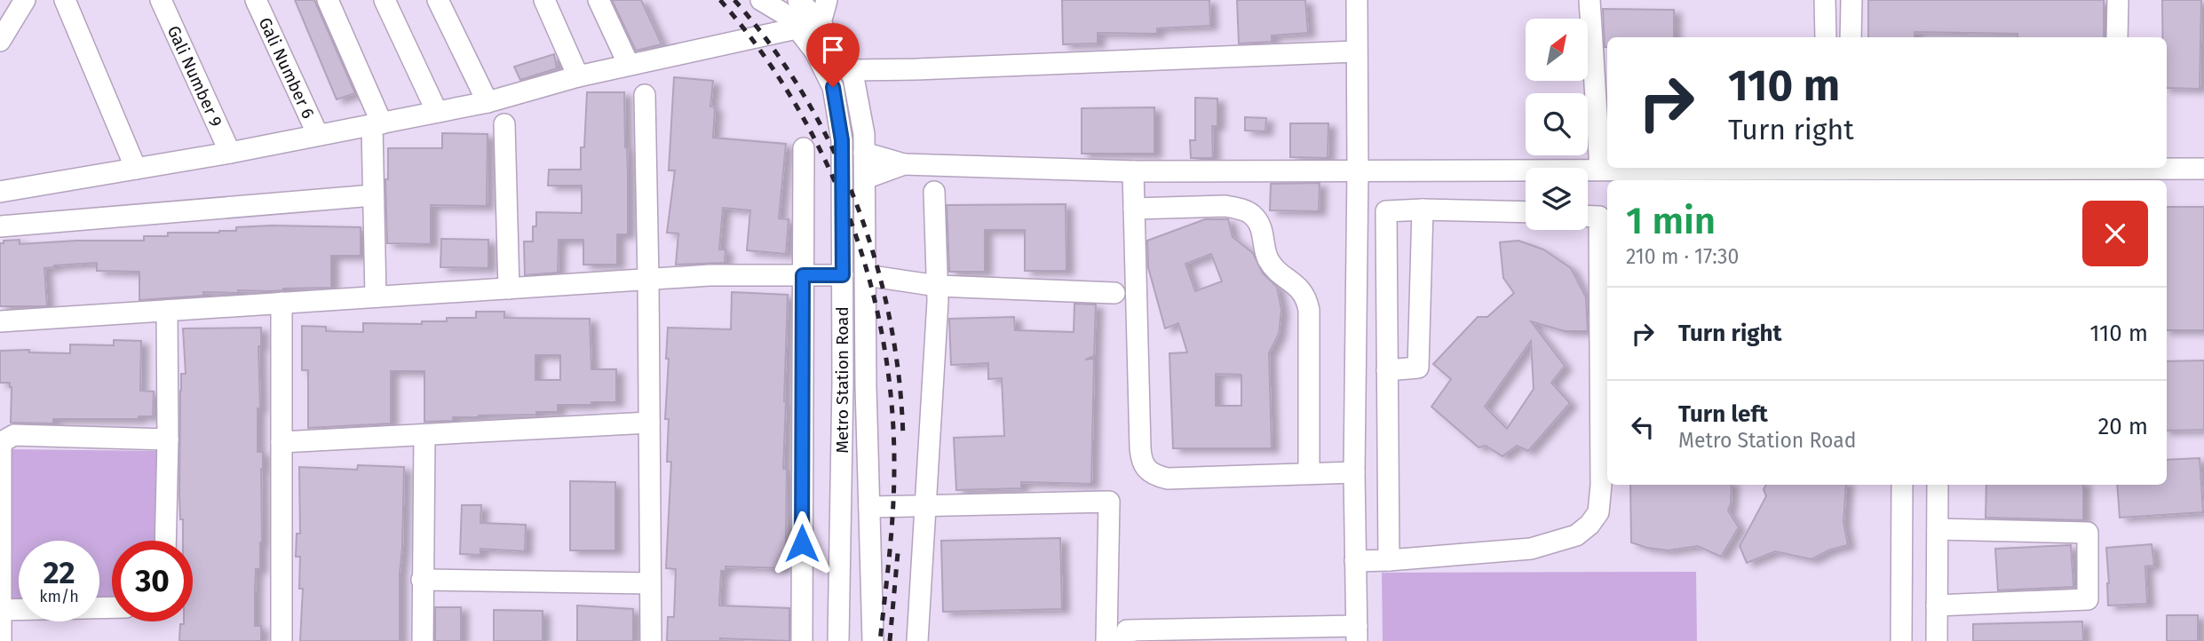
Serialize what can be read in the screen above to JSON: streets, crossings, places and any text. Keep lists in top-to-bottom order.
{
  "streets": {
    "street": ["Gali Number 6", "Gali Number 9", "Metro Station Road"]
  },
  "north": "top right",
  "page": {
    "turn": ["110 m", "Turn right"],
    "heading": ["1 min", "210 m · 17:30"],
    "list": [
      {
        "name": "Turn right",
        "value": "110 m"
      },
      {
        "name": "Turn left",
        "note": "Metro Station Road",
        "value": "20 m"
      }
    ],
    "speed": "22 km/h",
    "limit": "30"
  }
}
